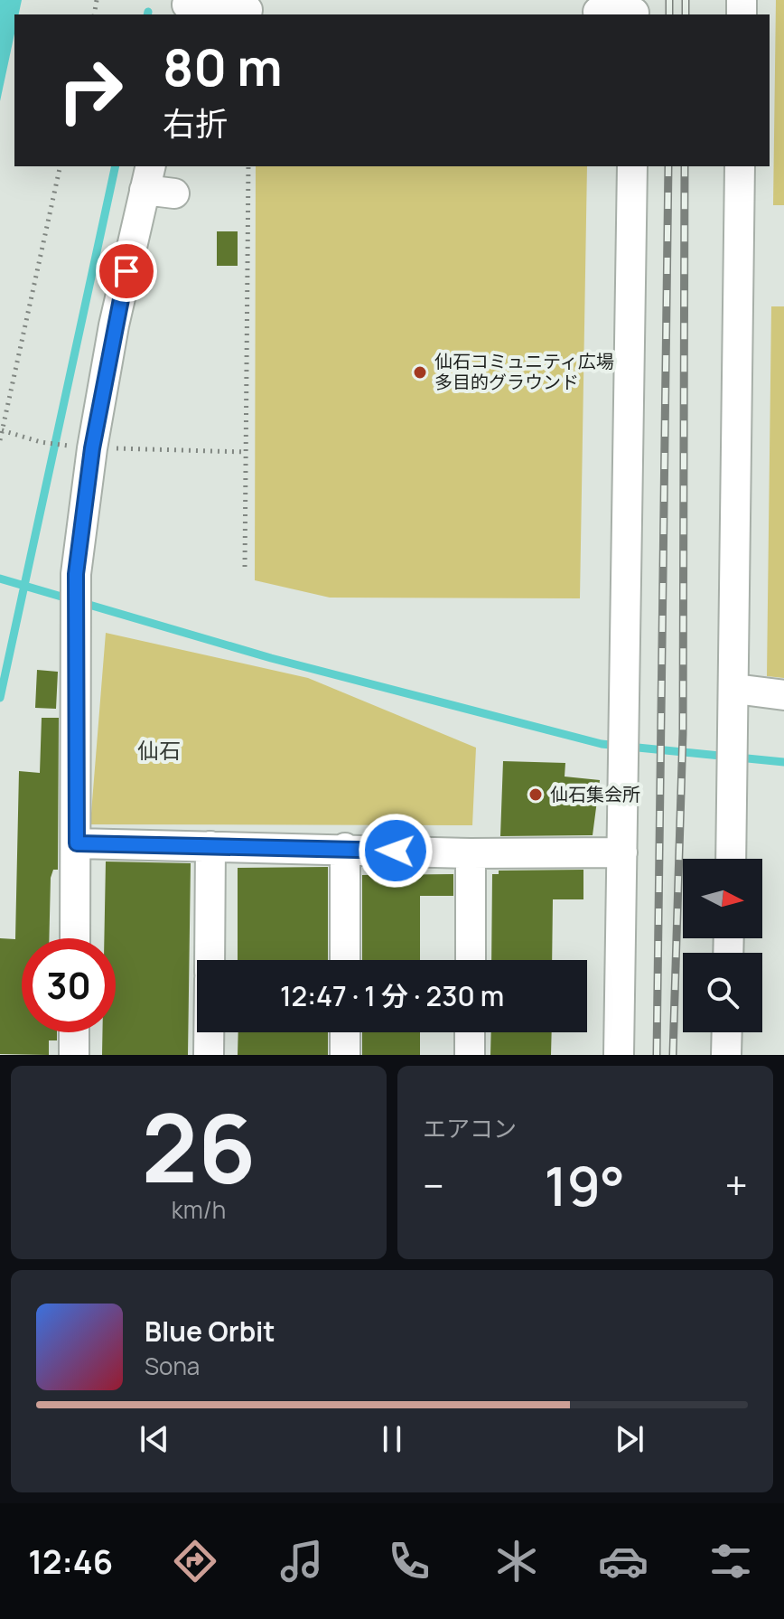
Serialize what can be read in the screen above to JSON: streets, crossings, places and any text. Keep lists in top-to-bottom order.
{
  "districts": ["仙石"],
  "places": ["仙石コミュニティ広場 多目的グラウンド", "仙石集会所"],
  "north": "right",
  "page": {
    "turn": ["80 m", "右折"],
    "limit": "30",
    "trip": "12:47 · 1 分 · 230 m",
    "tile": [
      ["26", "km/h"],
      "エアコン"
    ],
    "heat": ["−", "19°", "+"],
    "song": ["Blue Orbit", "Sona"],
    "tabs": "12:46"
  }
}
